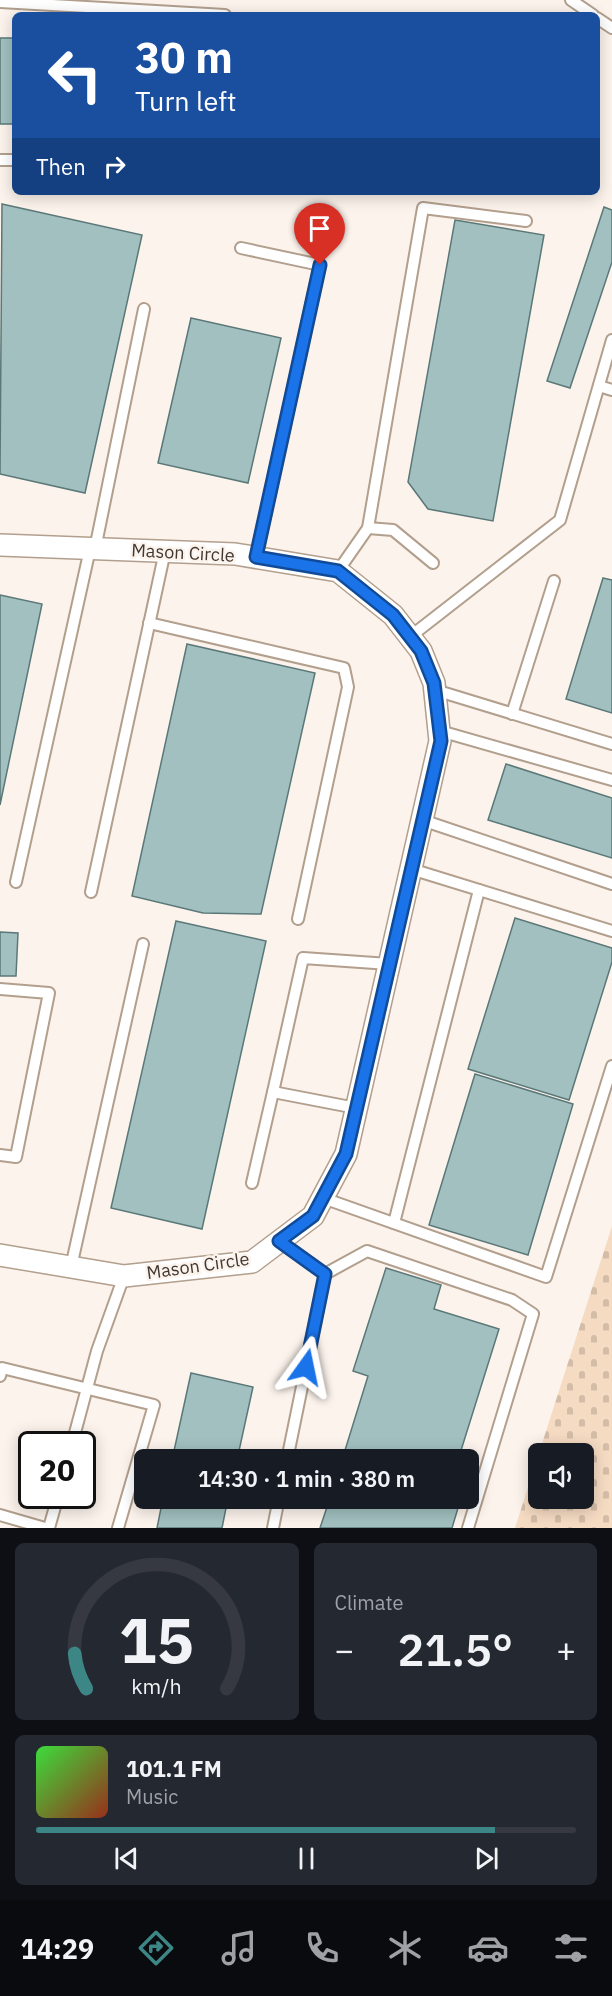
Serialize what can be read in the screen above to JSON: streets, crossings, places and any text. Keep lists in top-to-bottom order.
{
  "streets": {
    "street": ["Mason Circle"]
  },
  "page": {
    "turn": ["30 m", "Turn left"],
    "then": "Then",
    "limit": "20",
    "trip": "14:30 · 1 min · 380 m",
    "tile": "Climate",
    "heat": ["−", "21.5°", "+"],
    "song": ["101.1 FM", "Music"],
    "tabs": "14:29",
    "gauge": ["15", "km/h"]
  }
}
